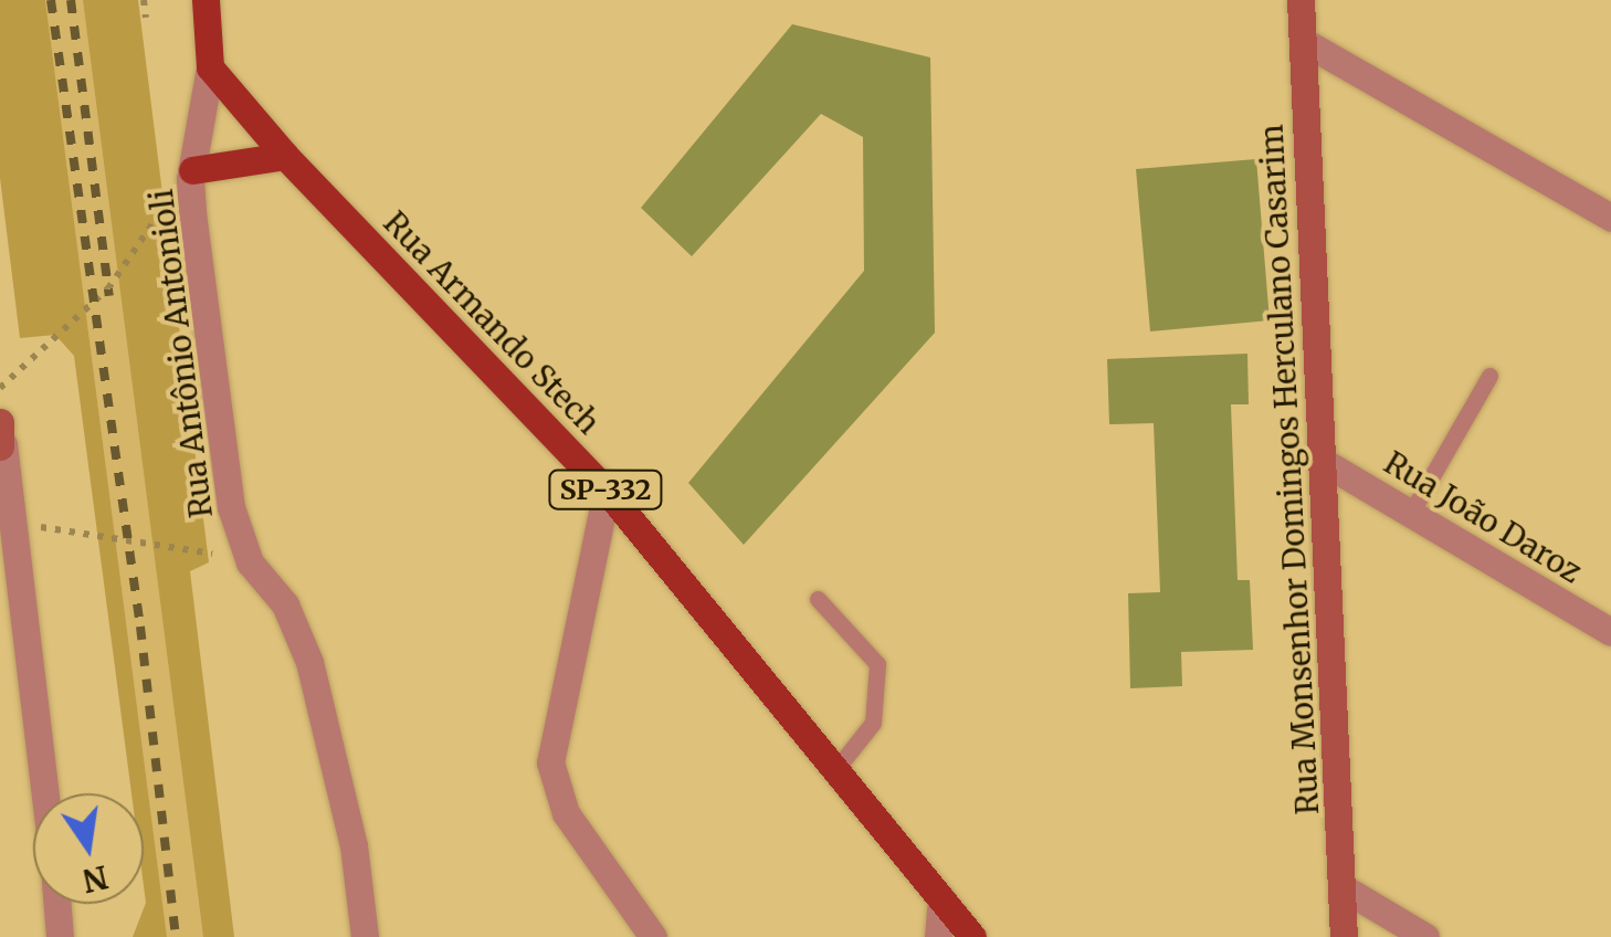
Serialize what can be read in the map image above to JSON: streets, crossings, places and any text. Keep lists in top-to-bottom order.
{
  "streets": {
    "main road": ["Rua Armando Stech", "Rua Monsenhor Domingos Herculano Casarim", "SP-332"],
    "street": ["Rua Antônio Antonioli", "Rua João Daroz"]
  },
  "crossings": [
    ["Rua Armando Stech", "Rua Antônio Antonioli"],
    ["Rua Monsenhor Domingos Herculano Casarim", "Rua João Daroz"]
  ],
  "north": "bottom"
}
